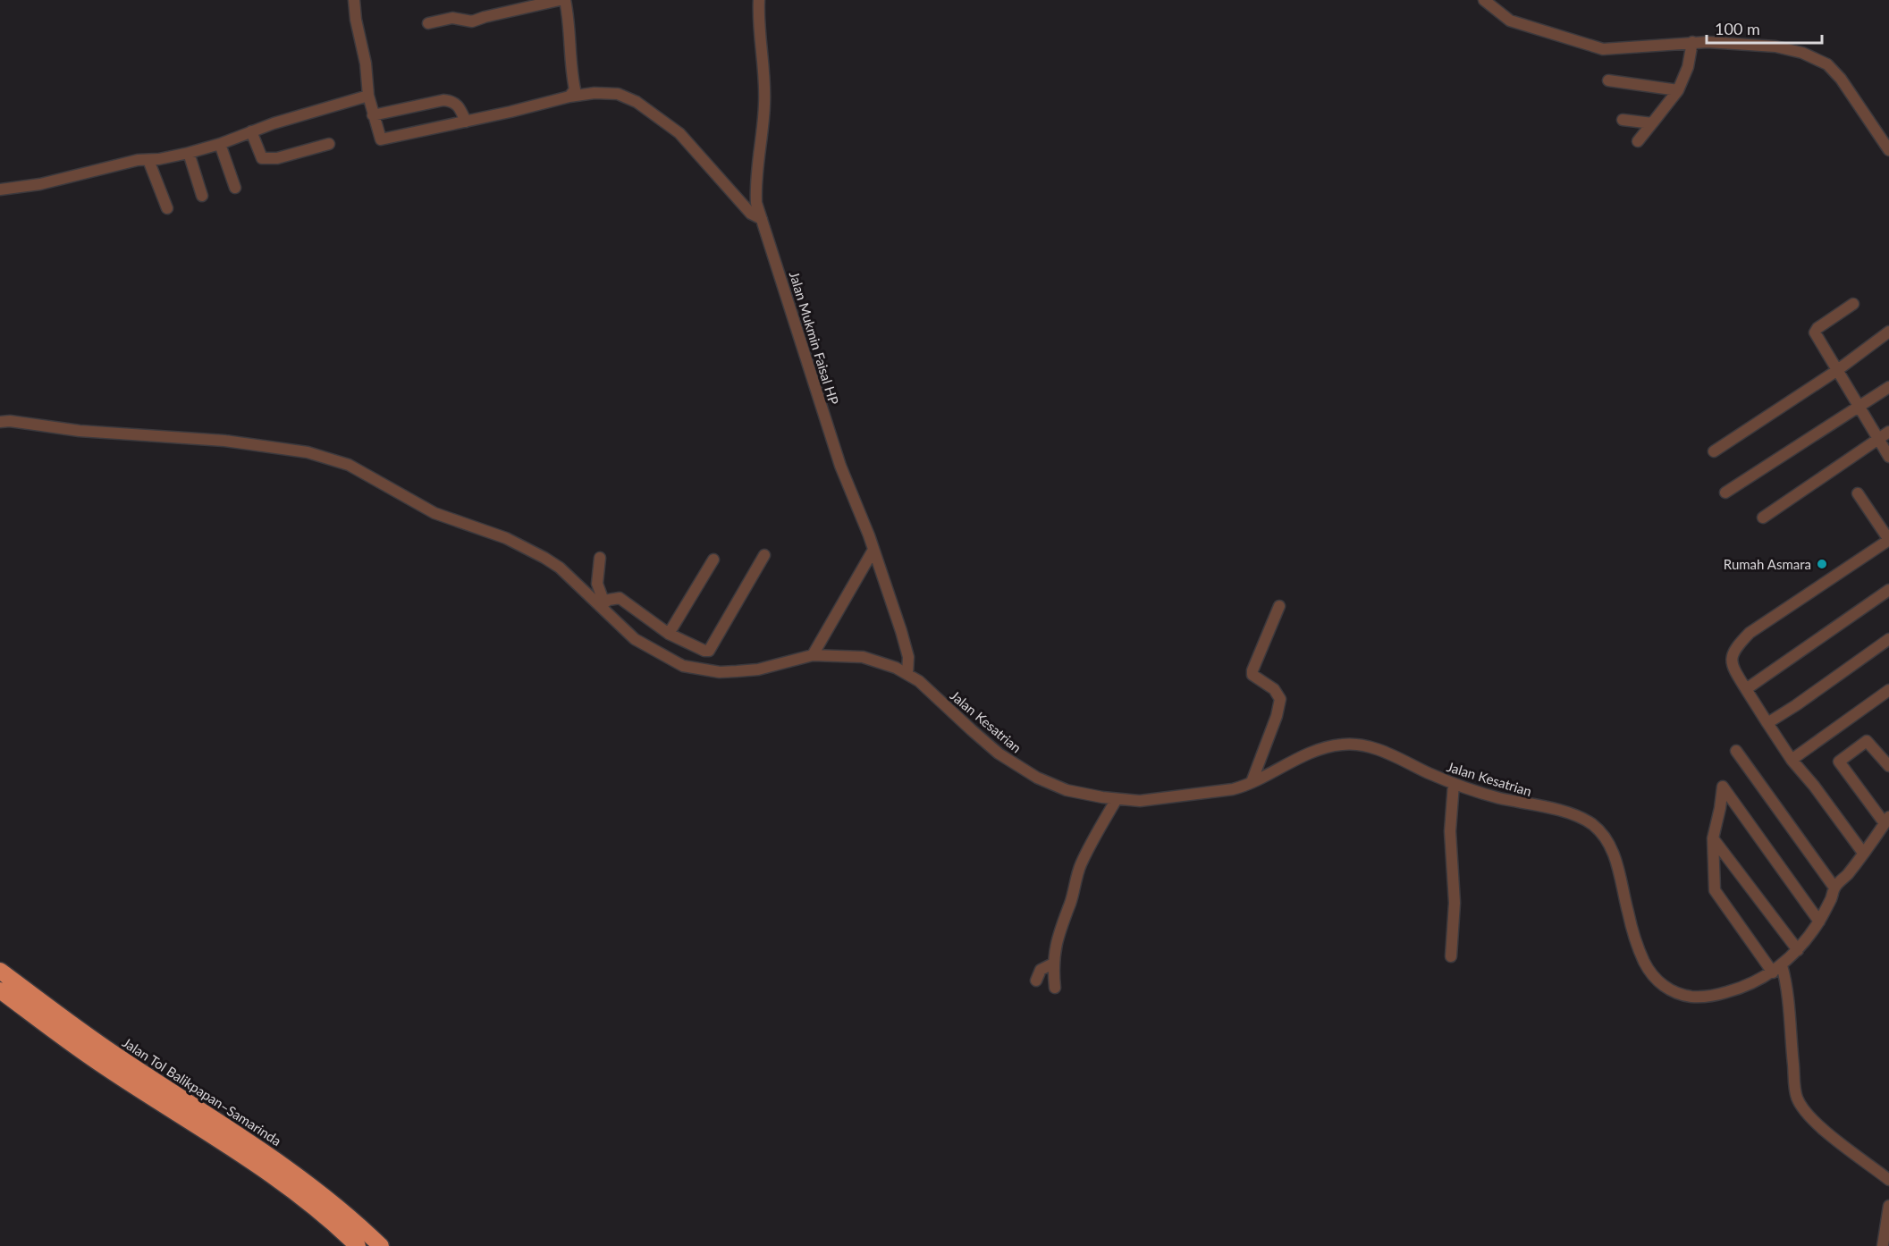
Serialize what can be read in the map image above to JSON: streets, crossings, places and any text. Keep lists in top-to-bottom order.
{
  "streets": {
    "highway": ["Jalan Tol Balikpapan–Samarinda"],
    "street": ["Jalan Mukmin Faisal HP", "Jalan Kesatrian"]
  },
  "crossings": [
    ["Jalan Mukmin Faisal HP", "Jalan Kesatrian"]
  ],
  "places": ["Rumah Asmara"],
  "scale_bar": "100 m"
}
